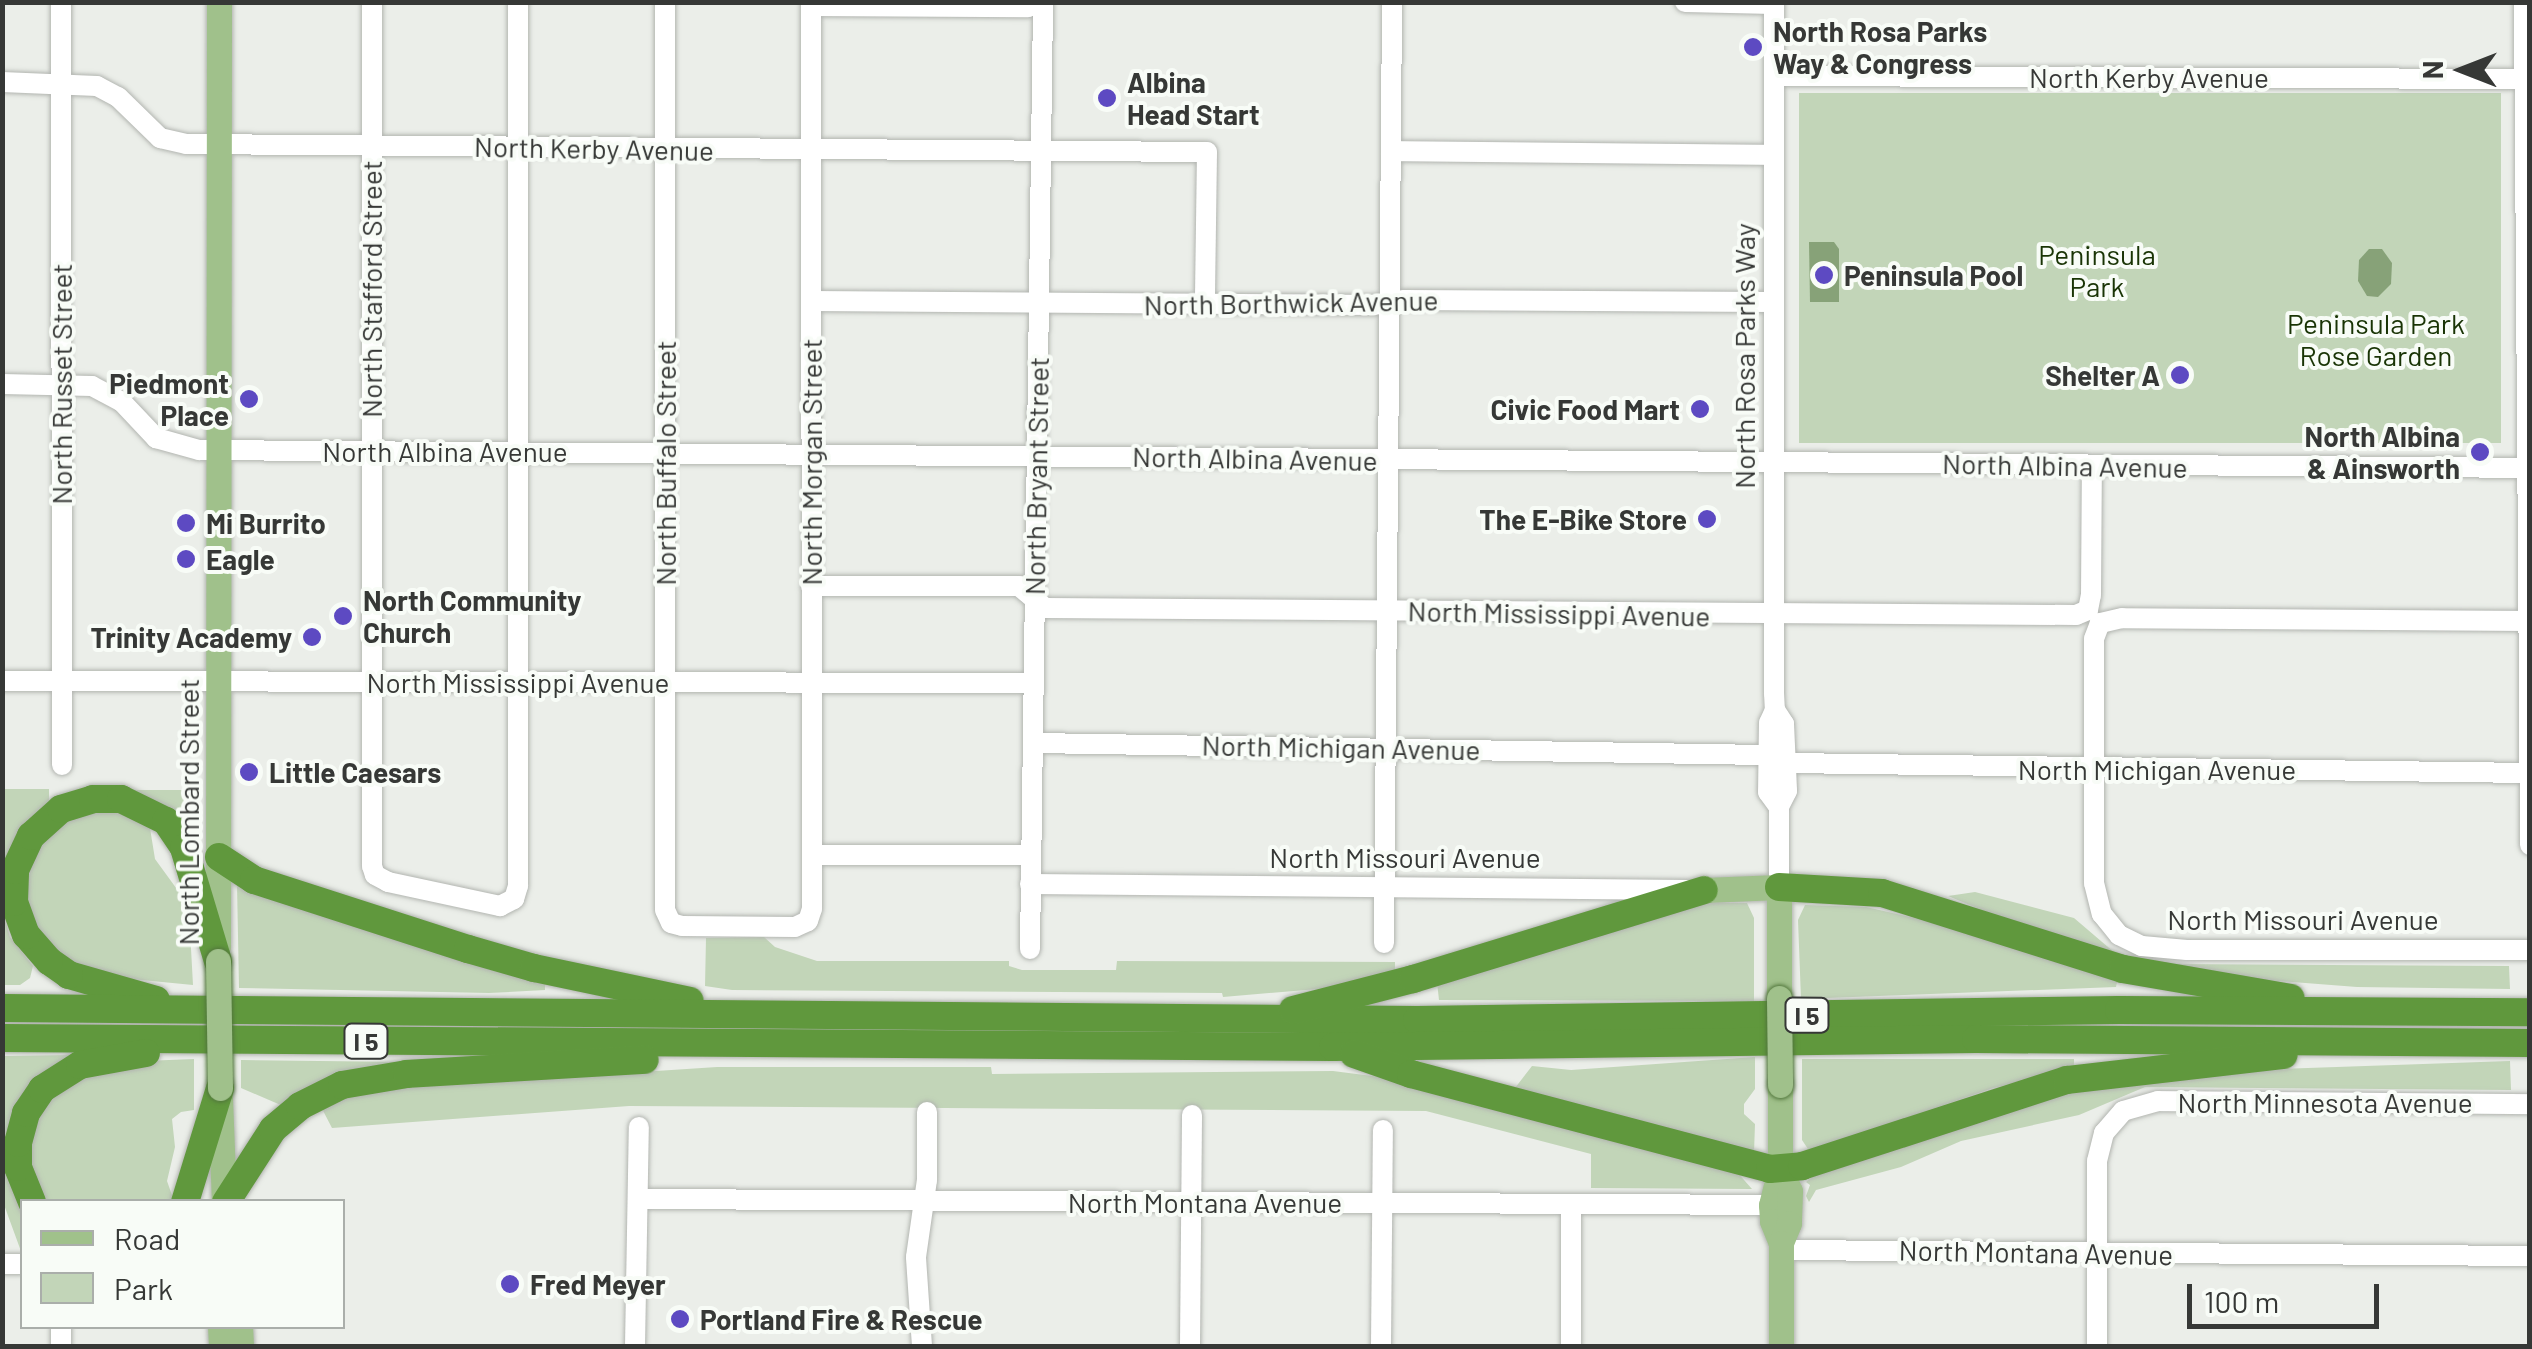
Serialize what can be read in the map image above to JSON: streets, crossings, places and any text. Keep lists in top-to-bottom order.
{
  "streets": {
    "highway": ["I 5"],
    "main road": ["North Rosa Parks Way", "North Lombard Street", "North Missouri Avenue"],
    "street": [
      "North Kerby Avenue",
      "North Stafford Street",
      "North Borthwick Avenue",
      "North Russet Street",
      "North Albina Avenue",
      "North Morgan Street",
      "North Buffalo Street",
      "North Bryant Street",
      "North Mississippi Avenue",
      "North Michigan Avenue",
      "North Minnesota Avenue",
      "North Montana Avenue"
    ]
  },
  "crossings": [
    ["North Kerby Avenue", "North Stafford Street"],
    ["North Kerby Avenue", "North Borthwick Avenue"],
    ["North Kerby Avenue", "North Rosa Parks Way"],
    ["North Kerby Avenue", "North Russet Street"],
    ["North Kerby Avenue", "North Morgan Street"],
    ["North Kerby Avenue", "North Buffalo Street"],
    ["North Kerby Avenue", "North Bryant Street"],
    ["North Kerby Avenue", "North Lombard Street"],
    ["North Stafford Street", "North Albina Avenue"],
    ["North Stafford Street", "North Mississippi Avenue"],
    ["North Borthwick Avenue", "North Rosa Parks Way"],
    ["North Borthwick Avenue", "North Morgan Street"],
    ["North Borthwick Avenue", "North Bryant Street"],
    ["North Rosa Parks Way", "North Albina Avenue"],
    ["North Rosa Parks Way", "North Mississippi Avenue"],
    ["North Rosa Parks Way", "North Michigan Avenue"],
    ["North Rosa Parks Way", "North Missouri Avenue"],
    ["North Rosa Parks Way", "North Montana Avenue"],
    ["North Russet Street", "North Albina Avenue"],
    ["North Russet Street", "North Mississippi Avenue"],
    ["North Albina Avenue", "North Morgan Street"],
    ["North Albina Avenue", "North Buffalo Street"],
    ["North Albina Avenue", "North Bryant Street"],
    ["North Albina Avenue", "North Lombard Street"],
    ["North Morgan Street", "North Buffalo Street"],
    ["North Morgan Street", "North Mississippi Avenue"],
    ["North Buffalo Street", "North Mississippi Avenue"],
    ["North Bryant Street", "North Mississippi Avenue"],
    ["North Bryant Street", "North Michigan Avenue"],
    ["North Bryant Street", "North Missouri Avenue"],
    ["North Mississippi Avenue", "North Lombard Street"],
    ["North Michigan Avenue", "North Missouri Avenue"],
    ["North Minnesota Avenue", "North Montana Avenue"]
  ],
  "parks": ["Peninsula Park", "Peninsula Park Rose Garden"],
  "places": [
    "North Rosa Parks Way & Congress",
    "Albina Head Start",
    "Peninsula Pool",
    "Shelter A",
    "Piedmont Place",
    "Civic Food Mart",
    "North Albina & Ainsworth",
    "The E-Bike Store",
    "Mi Burrito",
    "Eagle",
    "North Community Church",
    "Trinity Academy",
    "Little Caesars",
    "Fred Meyer",
    "Portland Fire & Rescue"
  ],
  "legend": ["Road", "Park"],
  "scale_bar": "100 m",
  "north": "left"
}
